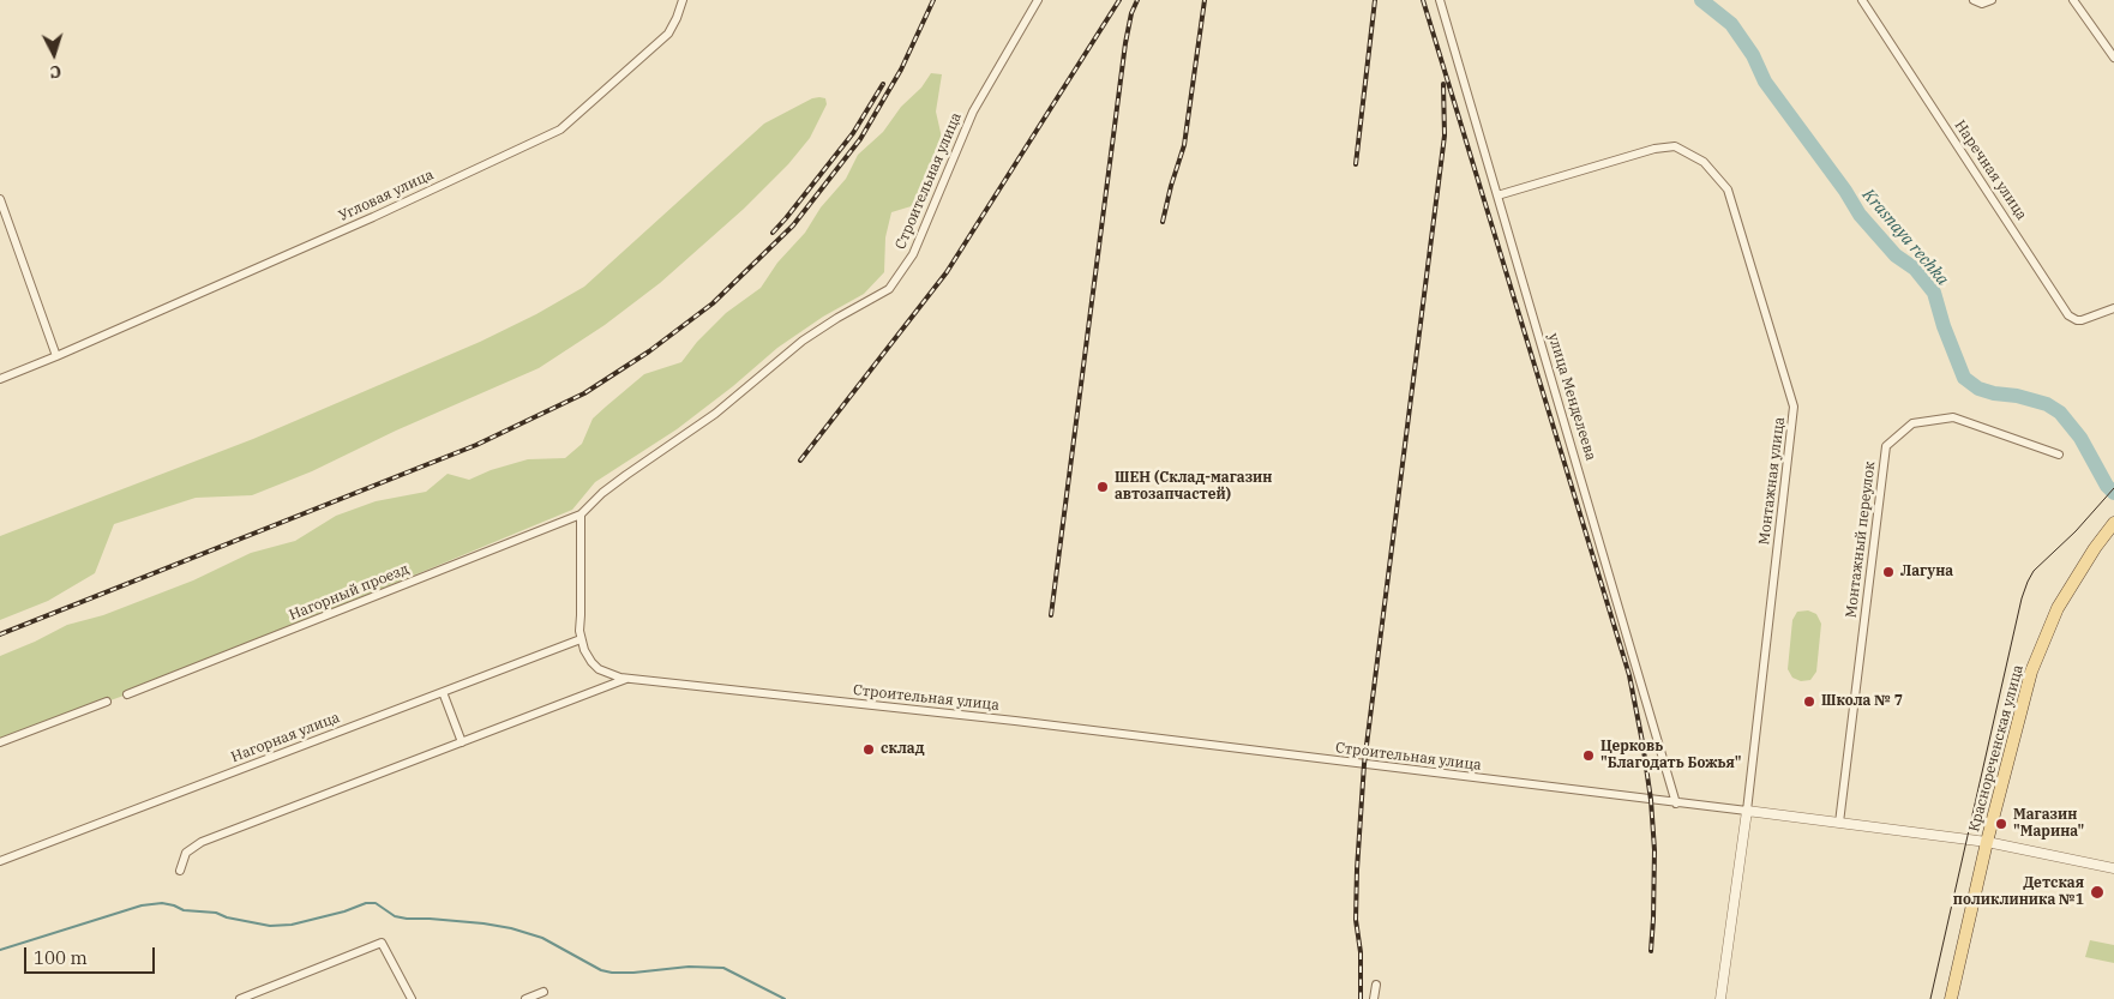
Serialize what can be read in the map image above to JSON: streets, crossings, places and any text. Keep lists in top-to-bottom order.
{
  "streets": {
    "main road": ["Краснореченская улица"],
    "street": [
      "Наречная улица",
      "Строительная улица",
      "Угловая улица",
      "улица Менделеева",
      "Монтажная улица",
      "Монтажный переулок",
      "Нагорный проезд",
      "Нагорная улица"
    ]
  },
  "crossings": [
    ["Строительная улица", "улица Менделеева"],
    ["Строительная улица", "Монтажная улица"],
    ["Строительная улица", "Монтажный переулок"],
    ["Строительная улица", "Нагорный проезд"],
    ["Строительная улица", "Нагорная улица"],
    ["Строительная улица", "Краснореченская улица"],
    ["улица Менделеева", "Монтажная улица"]
  ],
  "water": ["Krasnaya rechka"],
  "places": [
    "ШЕН (Склад-магазин автозапчастей)",
    "Лагуна",
    "Школа № 7",
    "склад",
    "Церковь \"Благодать Божья\"",
    "Магазин \"Марина\"",
    "Детская поликлиника №1"
  ],
  "scale_bar": "100 m",
  "north": "bottom"
}
